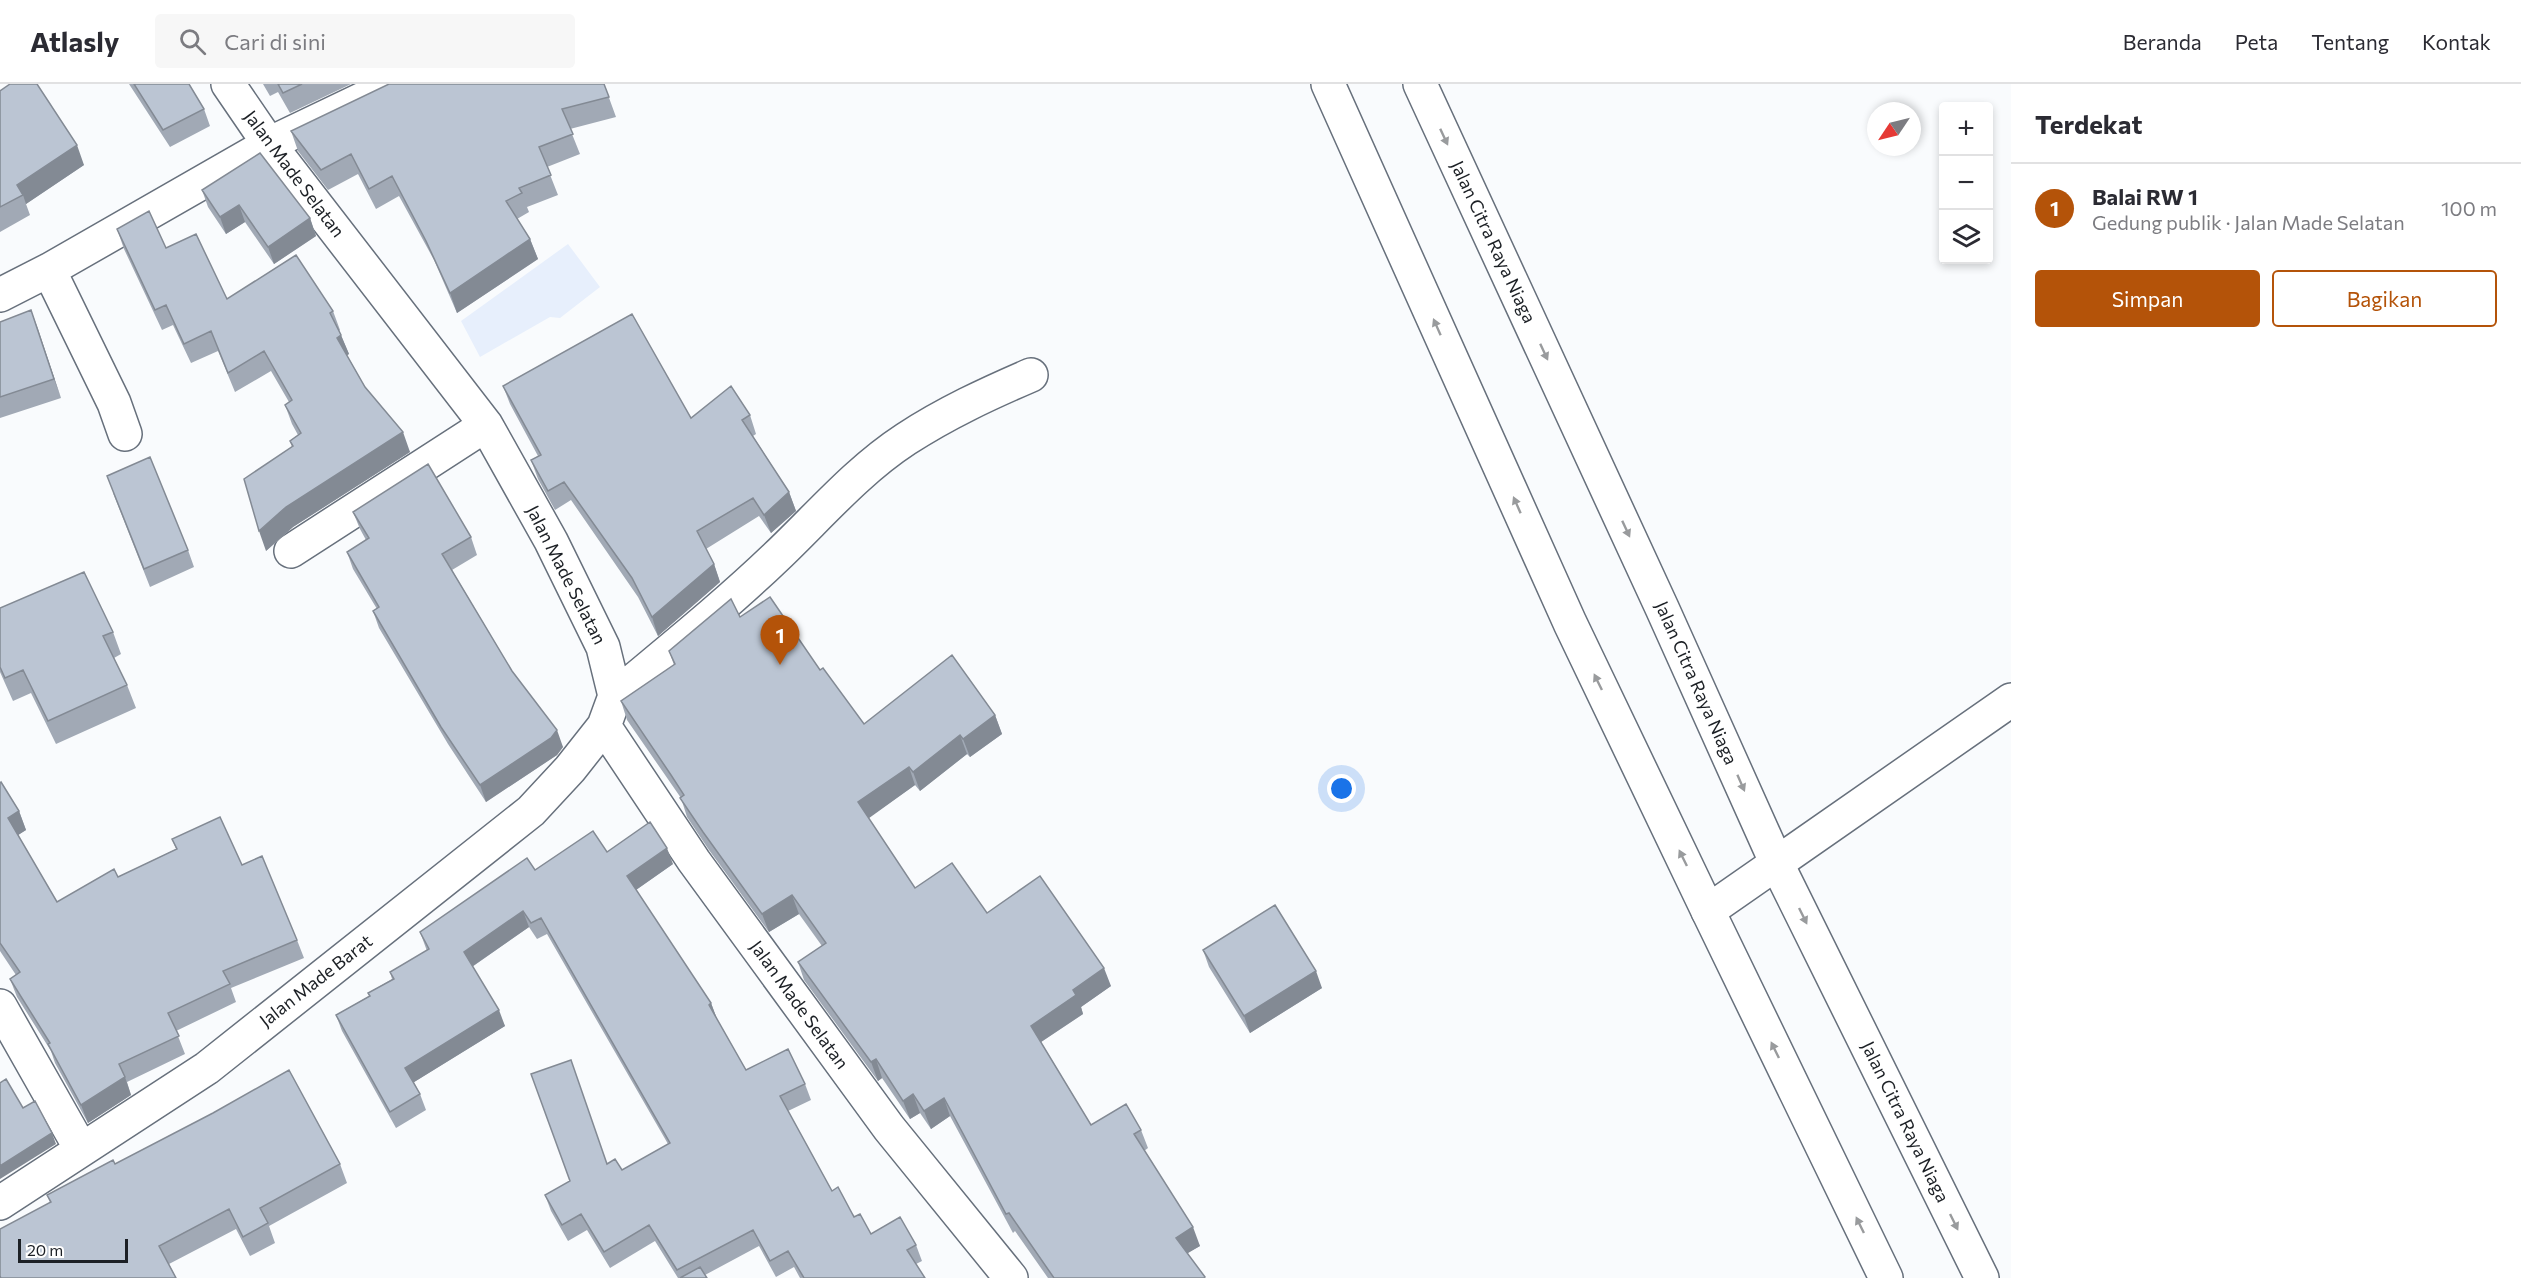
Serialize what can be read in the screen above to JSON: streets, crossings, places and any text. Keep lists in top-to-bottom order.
{
  "streets": {
    "street": ["Jalan Made Selatan", "Jalan Citra Raya Niaga", "Jalan Made Barat"]
  },
  "crossings": [
    ["Jalan Made Selatan", "Jalan Made Barat"]
  ],
  "scale_bar": "20 m",
  "north": "bottom left",
  "page": {
    "header": "Atlasly",
    "search": "Cari di sini",
    "nav": [
      "Beranda",
      "Peta",
      "Tentang",
      "Kontak"
    ],
    "heading": "Terdekat",
    "map_buttons": ["+", "−"],
    "list": [
      {
        "mark": "1",
        "name": "Balai RW 1",
        "note": "Gedung publik · Jalan Made Selatan",
        "value": "100 m"
      }
    ],
    "buttons": ["Simpan", "Bagikan"],
    "pins": "1",
    "scale": "20 m"
  }
}
